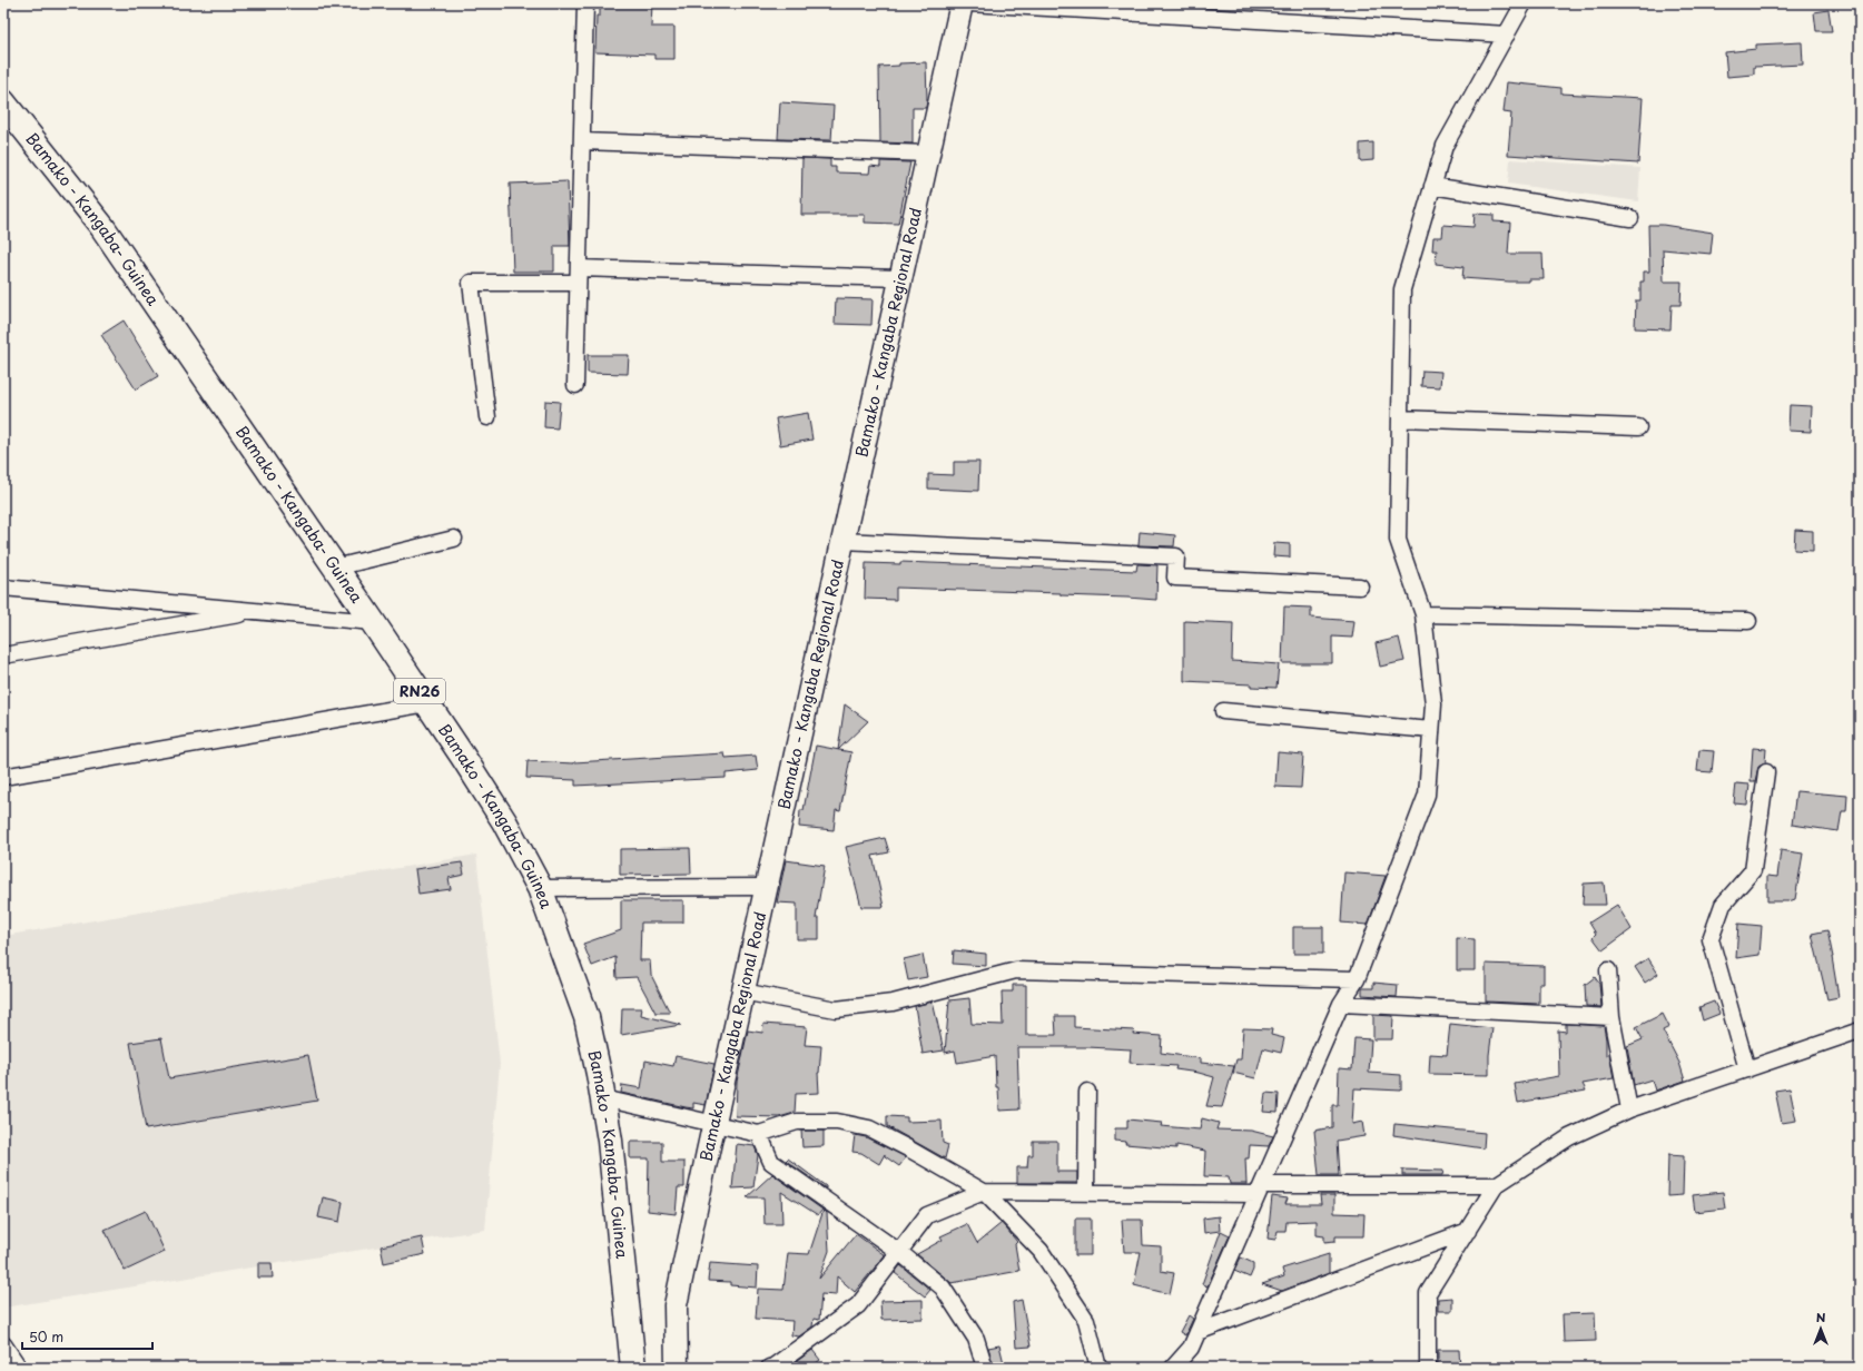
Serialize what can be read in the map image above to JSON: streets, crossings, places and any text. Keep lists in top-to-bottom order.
{
  "streets": {
    "main road": ["Bamako - Kangaba- Guinea", "RN26"],
    "street": ["Bamako - Kangaba Regional Road"]
  },
  "scale_bar": "50 m",
  "north": "top"
}
